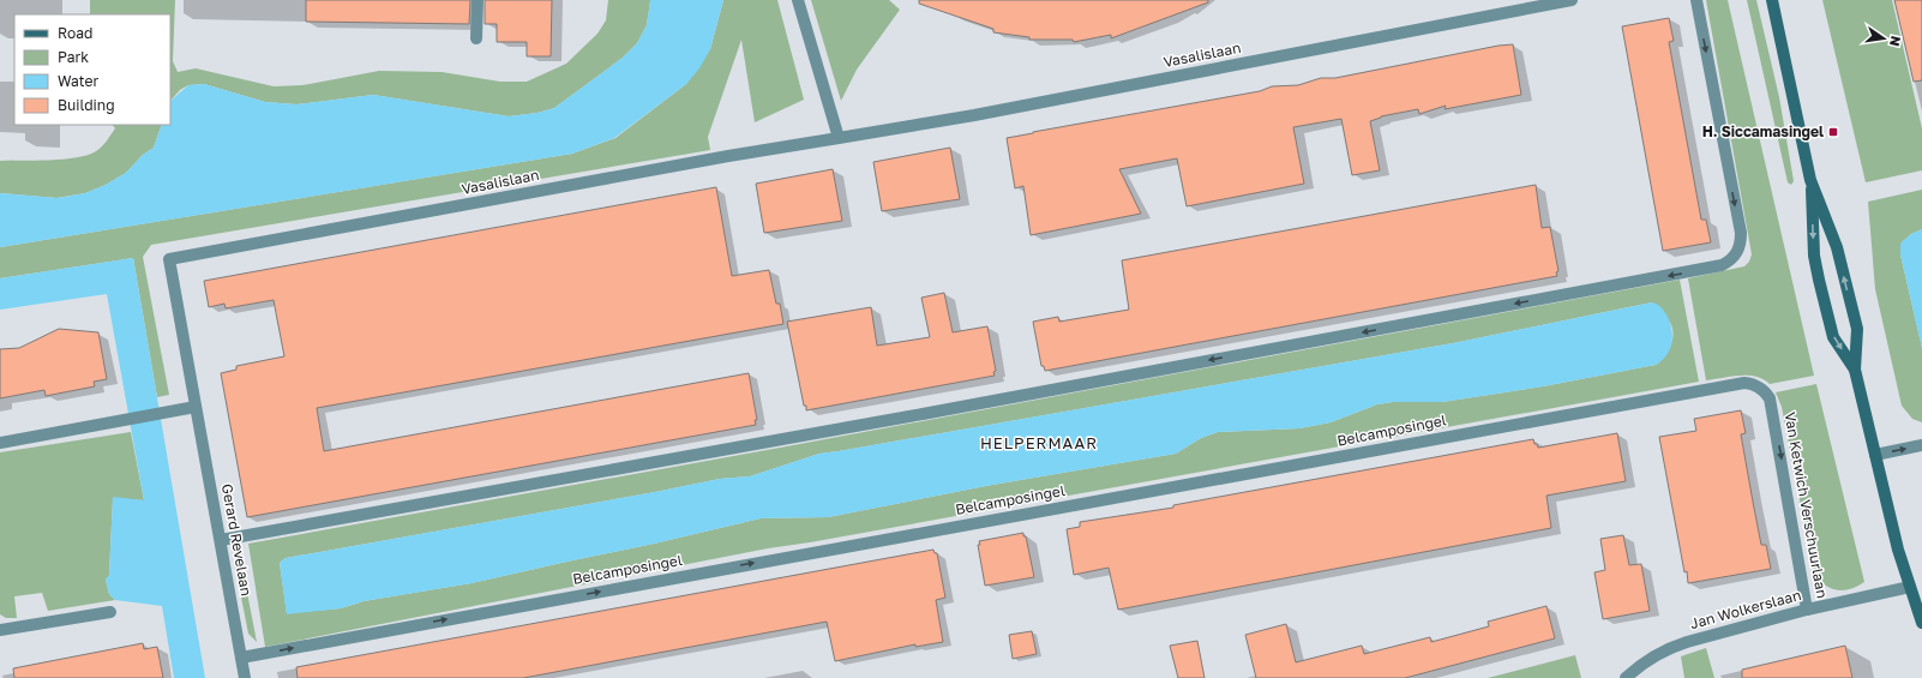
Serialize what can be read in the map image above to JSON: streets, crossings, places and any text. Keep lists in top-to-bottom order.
{
  "streets": {
    "street": [
      "Vasalislaan",
      "Belcamposingel",
      "Van Ketwich Verschuurlaan",
      "Gerard Revelaan",
      "Jan Wolkerslaan"
    ]
  },
  "crossings": [
    ["Vasalislaan", "Gerard Revelaan"],
    ["Belcamposingel", "Van Ketwich Verschuurlaan"],
    ["Belcamposingel", "Gerard Revelaan"],
    ["Van Ketwich Verschuurlaan", "Jan Wolkerslaan"]
  ],
  "one_way": ["Belcamposingel", "Van Ketwich Verschuurlaan"],
  "districts": ["HELPERMAAR"],
  "places": {
    "transit": ["H. Siccamasingel"]
  },
  "legend": [
    "Road",
    "Park",
    "Water",
    "Building"
  ],
  "north": "right"
}
